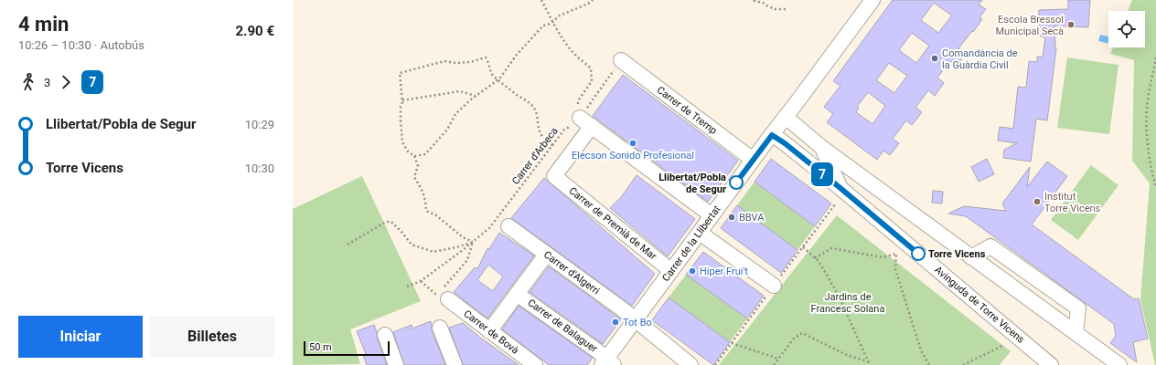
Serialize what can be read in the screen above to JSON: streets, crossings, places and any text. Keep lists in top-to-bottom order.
{
  "streets": {
    "street": [
      "Carrer de Tremp",
      "Carrer de Premià de Mar",
      "Carrer de la Llibertat",
      "Carrer d'Algerri",
      "Avinguda de Torre Vicens",
      "Carrer de Balaguer",
      "Carrer de Bovà"
    ],
    "path": ["Carrer d'Arbeca"]
  },
  "crossings": [
    ["Carrer de Tremp", "Carrer d'Arbeca"],
    ["Carrer de Tremp", "Carrer de la Llibertat"],
    ["Carrer d'Arbeca", "Carrer de Premià de Mar"],
    ["Carrer de Premià de Mar", "Carrer de la Llibertat"],
    ["Carrer de la Llibertat", "Carrer d'Algerri"],
    ["Carrer de la Llibertat", "Avinguda de Torre Vicens"],
    ["Carrer de la Llibertat", "Carrer de Balaguer"]
  ],
  "parks": ["Jardins de Francesc Solana"],
  "places": [
    "Escola Bressol Municipal Secà",
    "Comandància de la Guàrdia Civil",
    "Elecson Sonido Profesional",
    "Llibertat/Pobla de Segur",
    "Institut Torre Vicens",
    "BBVA",
    "Torre Vicens",
    "Hiper Frui't",
    "Tot Bo"
  ],
  "lines": ["bus line 7"],
  "scale_bar": "50 m",
  "page": {
    "heading": ["4 min", "10:26 – 10:30 · Autobús", "2.90 €"],
    "on_map": "7",
    "legs": ["3", "7"],
    "list": [
      {
        "name": "Llibertat/Pobla de Segur",
        "value": "10:29"
      },
      {
        "name": "Torre Vicens",
        "value": "10:30"
      }
    ],
    "buttons": ["Iniciar", "Billetes"],
    "scale": "50 m"
  }
}
